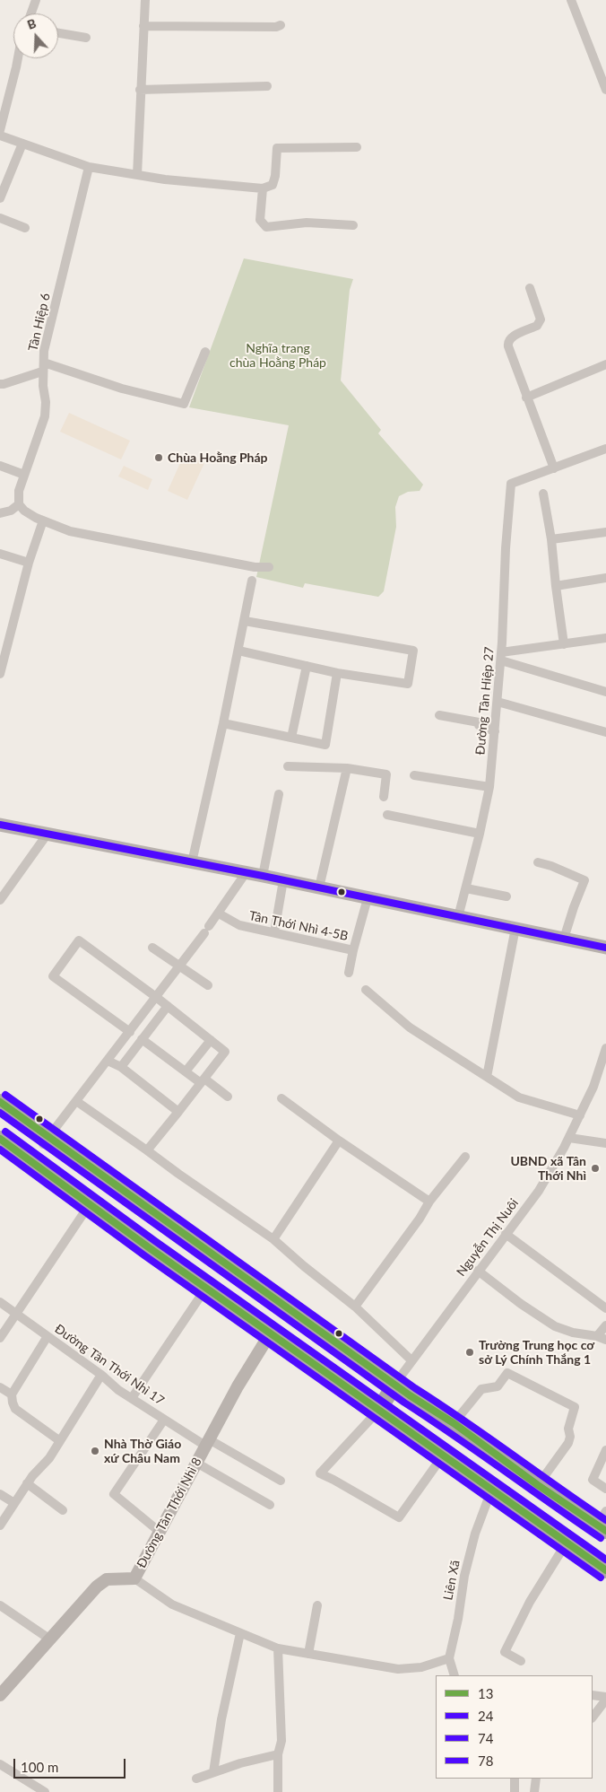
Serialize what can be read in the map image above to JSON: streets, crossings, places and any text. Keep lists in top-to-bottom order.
{
  "streets": {
    "street": [
      "Tân Hiệp 6",
      "Đường Tân Hiệp 27",
      "Tân Thới Nhì 4-5B",
      "Nguyễn Thị Nuôi",
      "Đường Tân Thới Nhì 17",
      "Đường Tân Thới Nhì 8",
      "Liên Xã"
    ]
  },
  "crossings": [
    ["Đường Tân Thới Nhì 17", "Đường Tân Thới Nhì 8"]
  ],
  "parks": ["Nghĩa trang chùa Hoằng Pháp"],
  "places": [
    "Chùa Hoằng Pháp",
    "UBND xã Tân Thới Nhì",
    "Trường Trung học cơ sở Lý Chính Thắng 1",
    "Nhà Thờ Giáo xứ Châu Nam"
  ],
  "lines": [
    "transit line 78",
    "transit line 74",
    "transit line 13",
    "transit line 24"
  ],
  "legend": [
    "13",
    "24",
    "74",
    "78"
  ],
  "scale_bar": "100 m",
  "north": "top"
}
